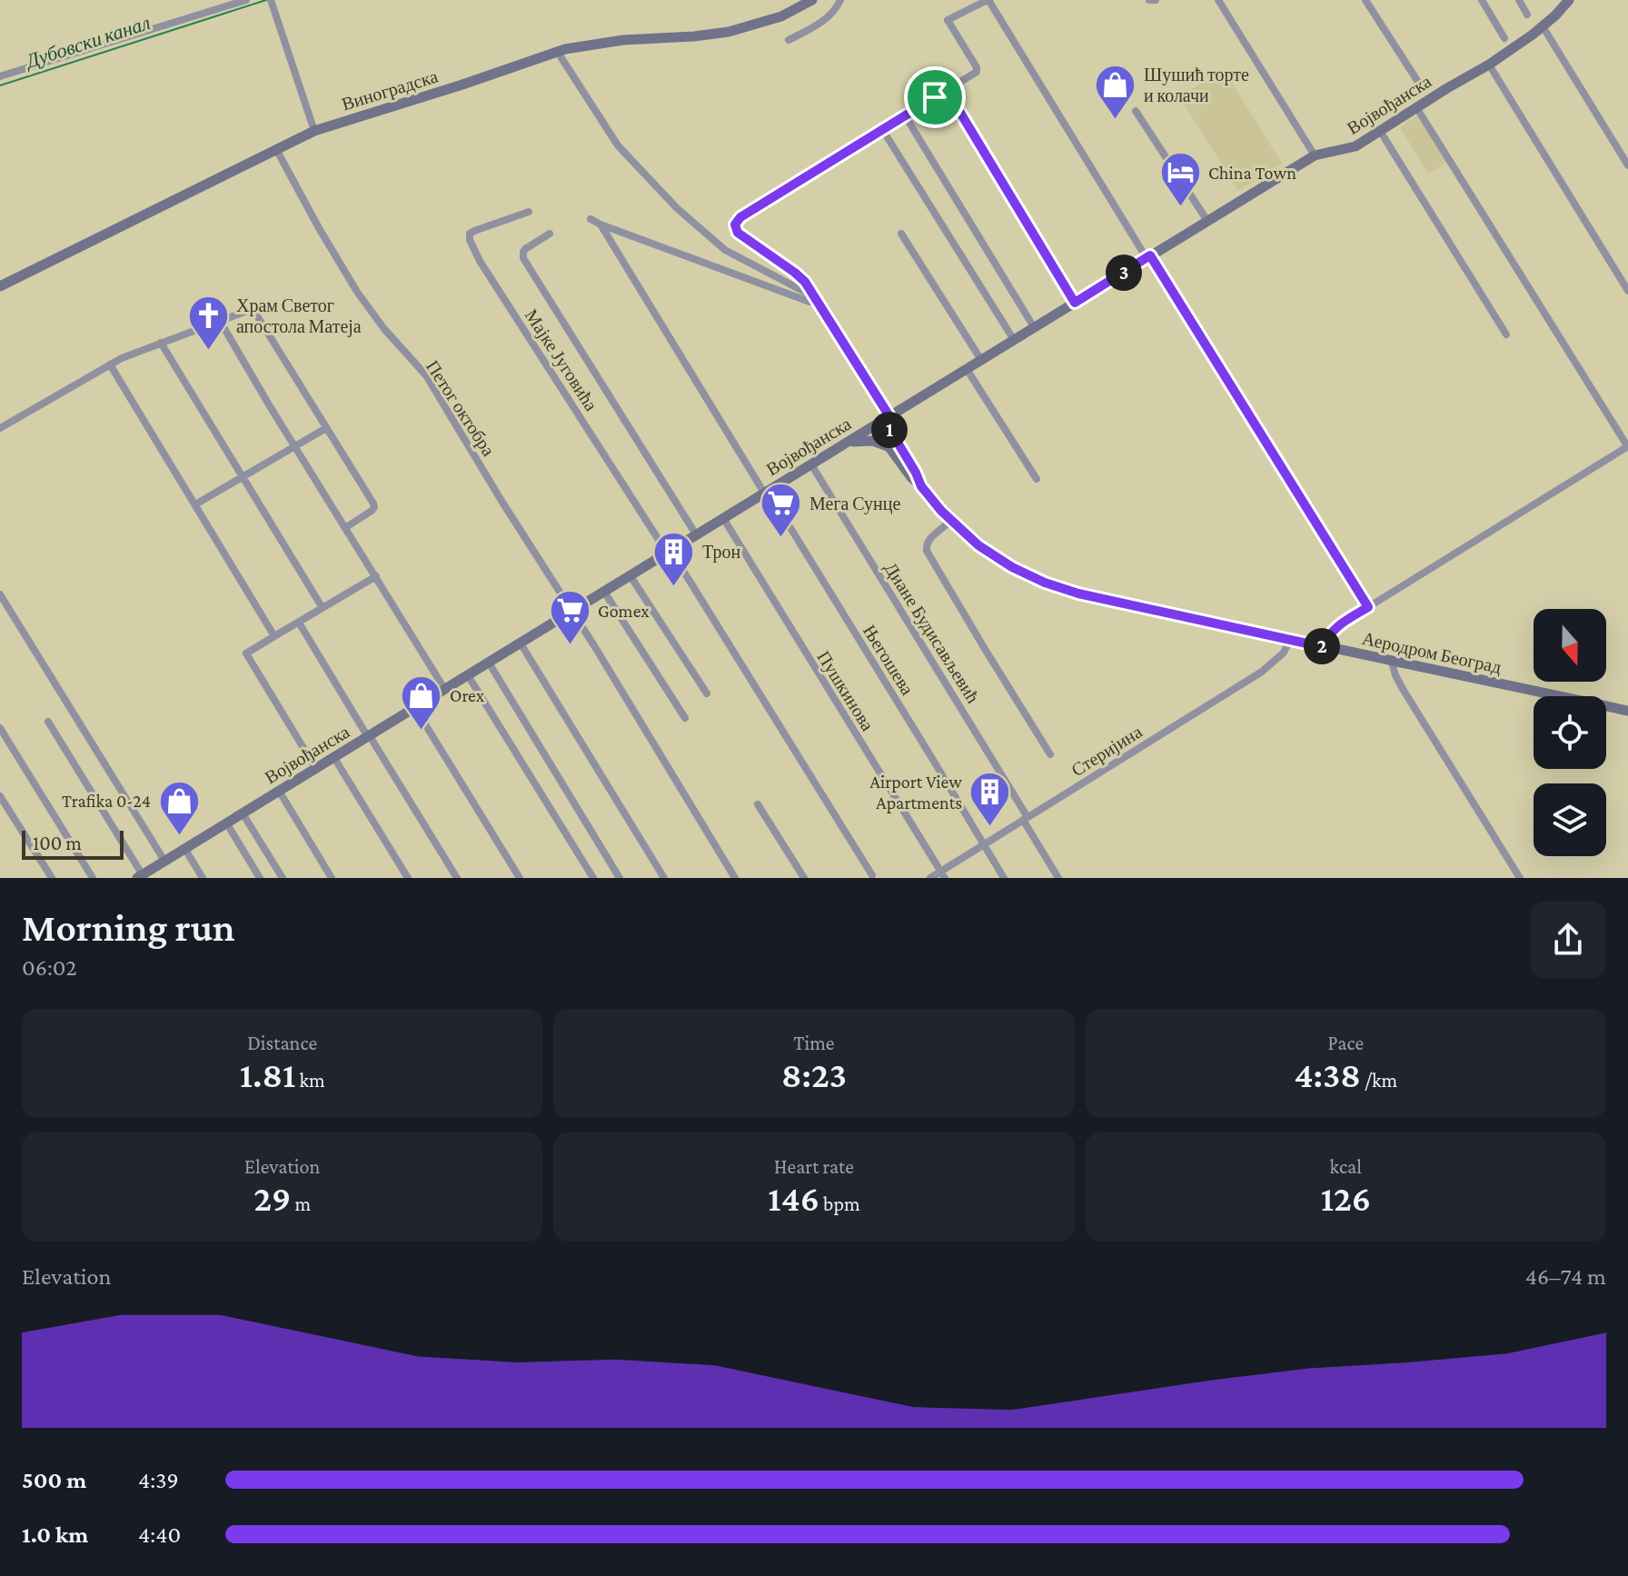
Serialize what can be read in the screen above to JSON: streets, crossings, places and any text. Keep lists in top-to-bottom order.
{
  "streets": {
    "street": [
      "Виноградска",
      "Војвођанска",
      "Мајке Југовића",
      "Петог октобра",
      "Диане Будисављевић",
      "Аеродром Београд",
      "Његошева",
      "Пушкинова",
      "Стеријина"
    ]
  },
  "crossings": [
    ["Виноградска", "Петог октобра"],
    ["Војвођанска", "Мајке Југовића"],
    ["Војвођанска", "Петог октобра"],
    ["Војвођанска", "Диане Будисављевић"],
    ["Војвођанска", "Аеродром Београд"],
    ["Војвођанска", "Његошева"],
    ["Војвођанска", "Пушкинова"],
    ["Диане Будисављевић", "Стеријина"],
    ["Аеродром Београд", "Стеријина"],
    ["Његошева", "Стеријина"],
    ["Пушкинова", "Стеријина"]
  ],
  "water": ["Дубовски канал"],
  "places": {
    "shop": ["Шушић торте и колачи", "Orex", "Trafika 0-24"],
    "hotel": ["China Town"],
    "church": ["Храм Светог апостола Матеја"],
    "supermarket": ["Мега Сунце", "Gomex"],
    "building": ["Трон", "Airport View Apartments"]
  },
  "scale_bar": "100 m",
  "north": "bottom",
  "page": {
    "pins": ["3", "1", "2"],
    "scale": "100 m",
    "heading": ["Morning run", "06:02"],
    "stats": [
      ["Distance", "1.81 km"],
      ["Time", "8:23"],
      ["Pace", "4:38 /km"],
      ["Elevation", "29 m"],
      ["Heart rate", "146 bpm"],
      ["kcal", "126"]
    ],
    "chart": ["Elevation", "46–74 m"],
    "list": [
      {
        "name": "500 m",
        "note": "4:39"
      },
      {
        "name": "1.0 km",
        "note": "4:40"
      }
    ]
  }
}
